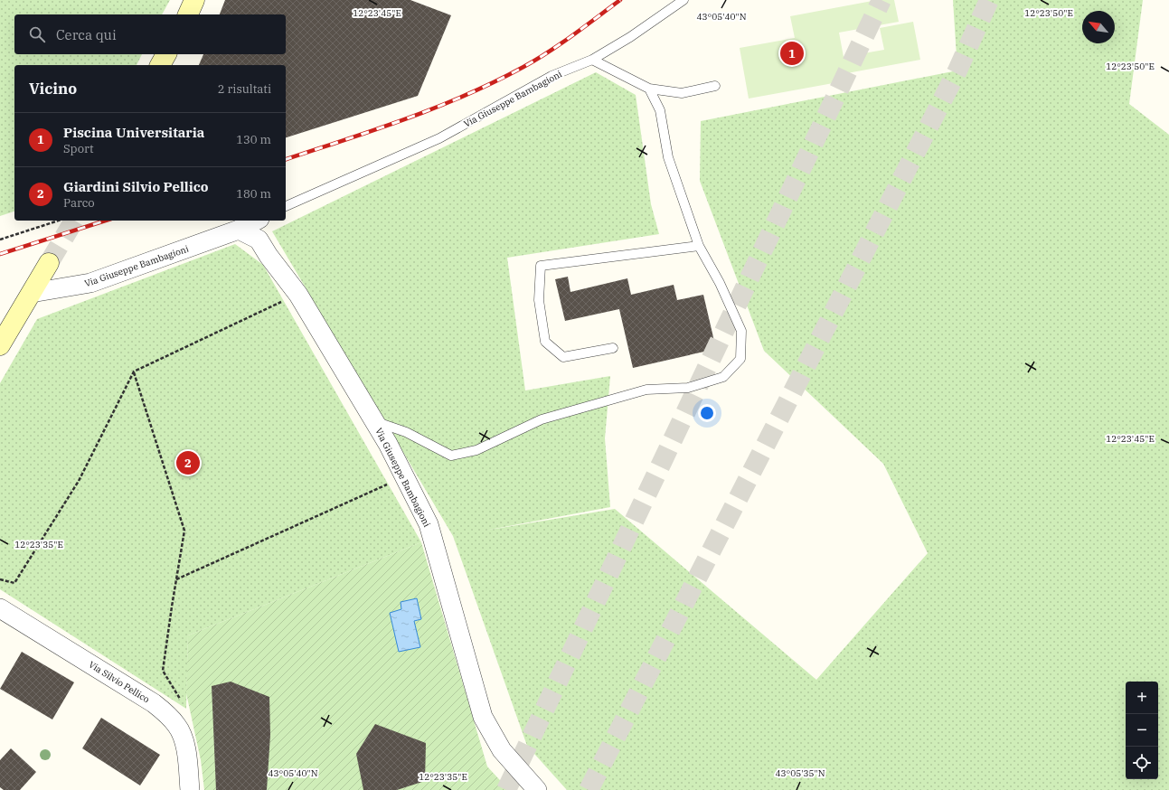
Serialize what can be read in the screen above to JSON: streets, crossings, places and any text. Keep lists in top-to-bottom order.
{
  "streets": {
    "street": ["Via Giuseppe Bambagioni", "Via Silvio Pellico"]
  },
  "north": "top left",
  "page": {
    "search": "Cerca qui",
    "pins": ["1", "2"],
    "heading": ["Vicino", "2 risultati"],
    "list": [
      {
        "mark": "1",
        "name": "Piscina Universitaria",
        "note": "Sport",
        "value": "130 m"
      },
      {
        "mark": "2",
        "name": "Giardini Silvio Pellico",
        "note": "Parco",
        "value": "180 m"
      }
    ],
    "map_buttons": ["+", "−"]
  },
  "coordinates": [
    "12°23'45\"E",
    "12°23'50\"E",
    "43°05'40\"N",
    "12°23'35\"E",
    "43°05'35\"N"
  ]
}
